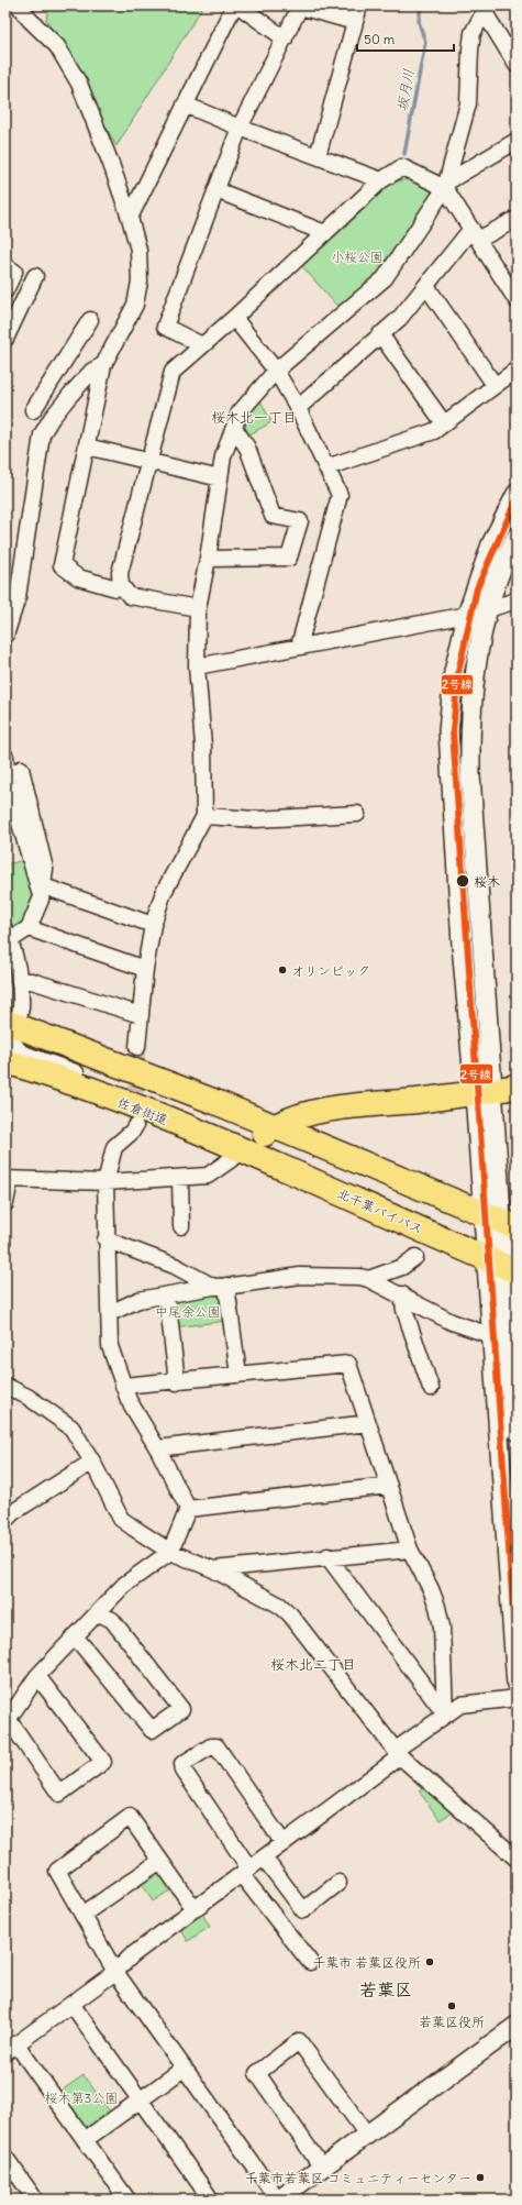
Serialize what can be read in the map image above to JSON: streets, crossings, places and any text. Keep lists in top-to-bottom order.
{
  "streets": {
    "highway": ["佐倉街道", "北千葉バイパス"]
  },
  "crossings": [
    ["佐倉街道", "北千葉バイパス"]
  ],
  "districts": ["桜木北一丁目", "桜木北二丁目", "若葉区"],
  "water": ["坂月川"],
  "parks": ["小桜公園", "中尾余公園", "桜木第3公園"],
  "places": [
    "桜木",
    "オリンピック",
    "千葉市 若葉区役所",
    "若葉区役所",
    "千葉市若葉区 コミュニティーセンター"
  ],
  "lines": ["transit line 2号線"],
  "scale_bar": "50 m"
}
